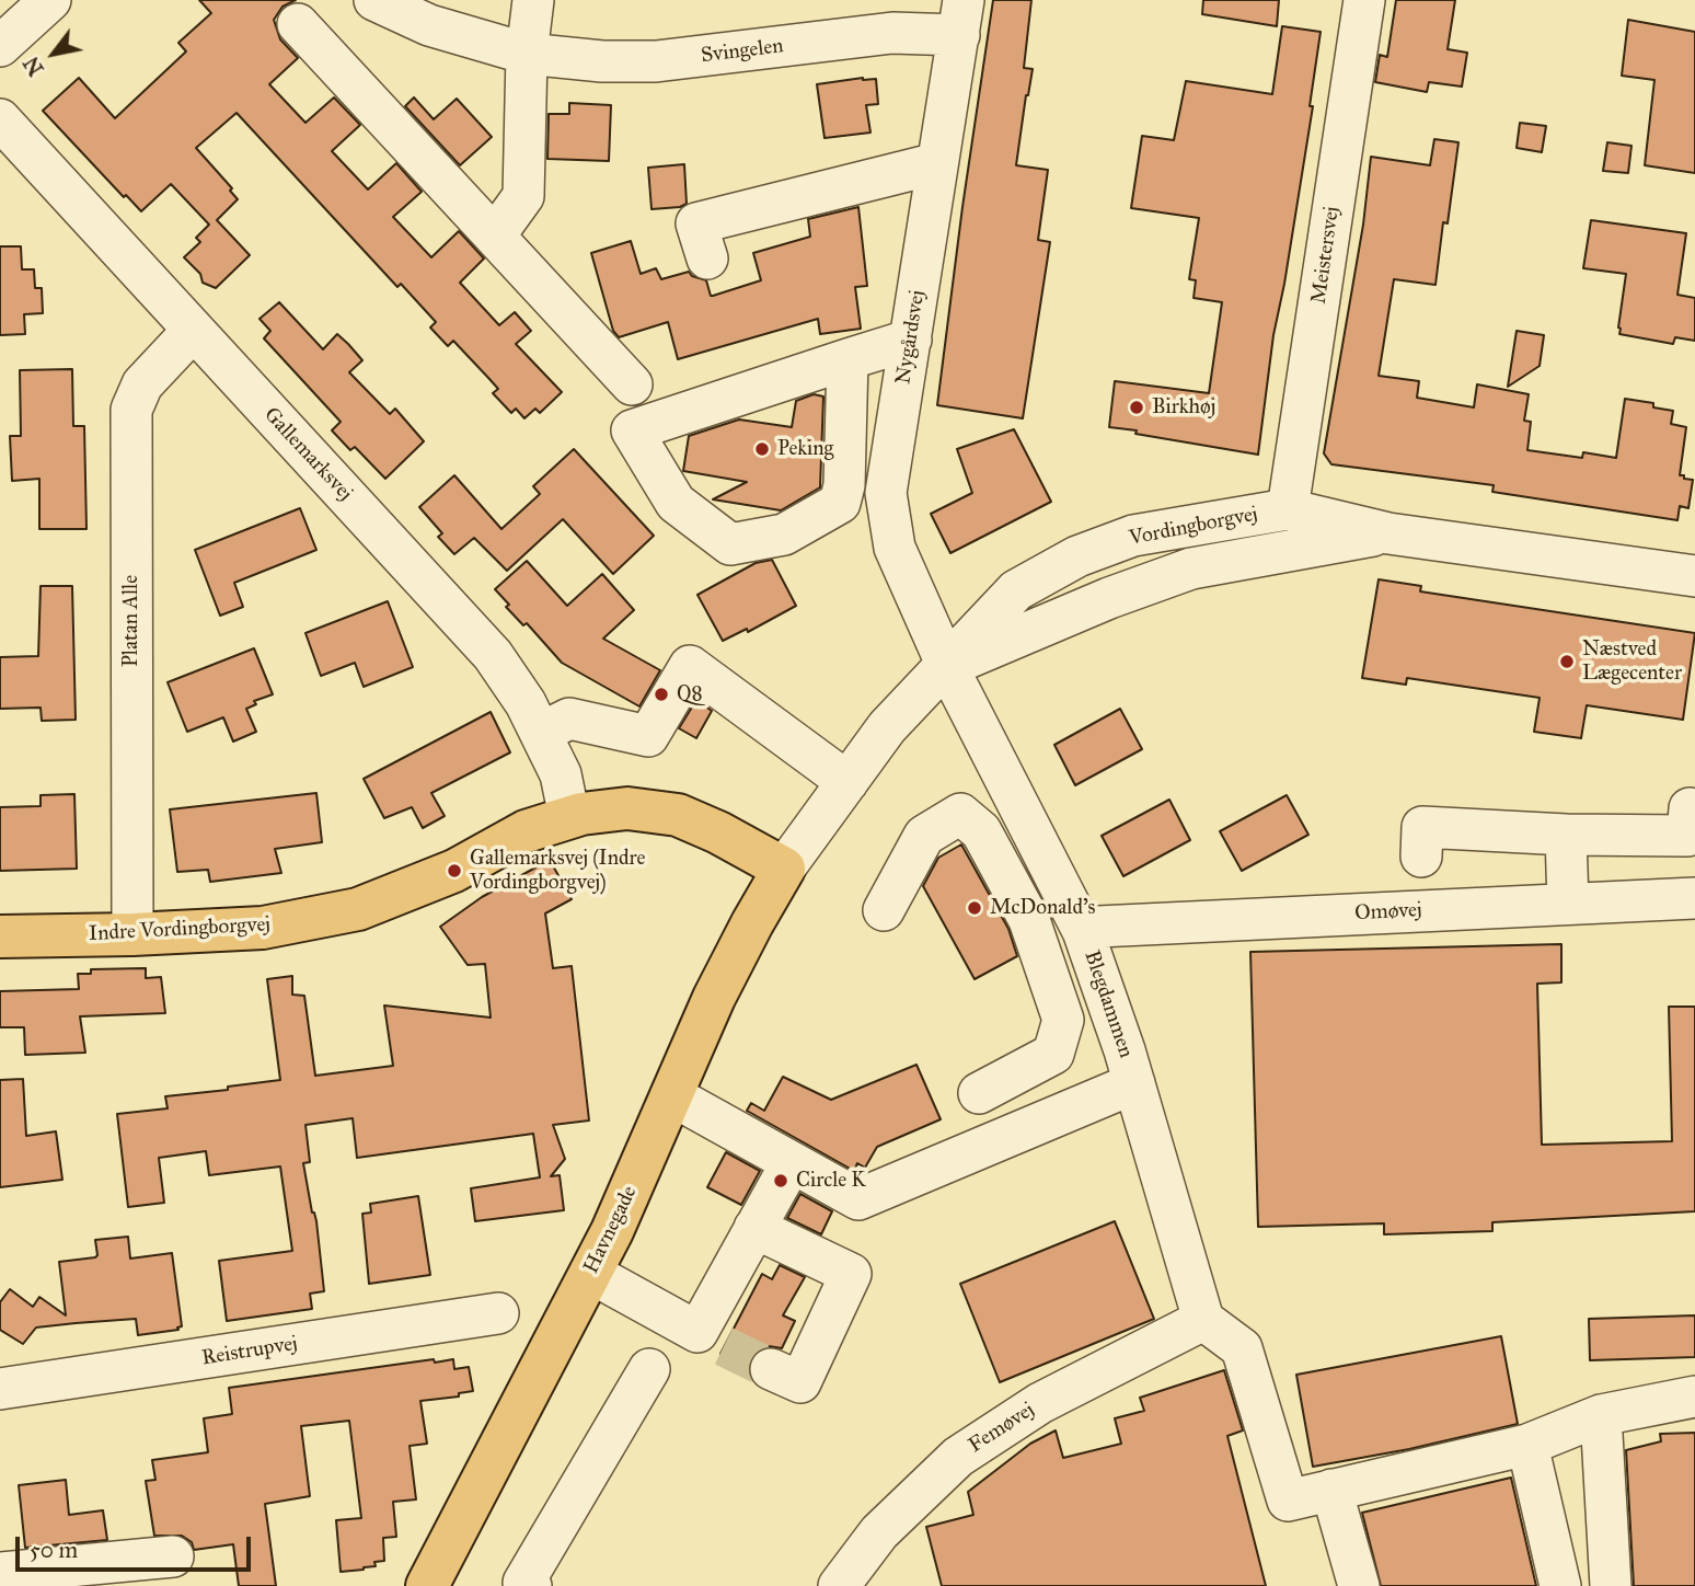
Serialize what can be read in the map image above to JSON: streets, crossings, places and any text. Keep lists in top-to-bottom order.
{
  "streets": {
    "main road": ["Indre Vordingborgvej", "Havnegade"],
    "street": [
      "Svingelen",
      "Meistersvej",
      "Nygårdsvej",
      "Gallemarksvej",
      "Vordingborgvej",
      "Platan Alle",
      "Omøvej",
      "Blegdammen",
      "Reistrupvej",
      "Femøvej"
    ]
  },
  "crossings": [
    ["Svingelen", "Nygårdsvej"],
    ["Meistersvej", "Vordingborgvej"],
    ["Nygårdsvej", "Vordingborgvej"],
    ["Nygårdsvej", "Blegdammen"],
    ["Gallemarksvej", "Platan Alle"],
    ["Gallemarksvej", "Indre Vordingborgvej"],
    ["Vordingborgvej", "Indre Vordingborgvej"],
    ["Vordingborgvej", "Blegdammen"],
    ["Vordingborgvej", "Havnegade"],
    ["Platan Alle", "Indre Vordingborgvej"],
    ["Omøvej", "Blegdammen"],
    ["Indre Vordingborgvej", "Havnegade"],
    ["Blegdammen", "Femøvej"]
  ],
  "places": [
    "Birkhøj",
    "Peking",
    "Næstved Lægecenter",
    "Q8",
    "Gallemarksvej (Indre Vordingborgvej)",
    "McDonald's",
    "Circle K"
  ],
  "scale_bar": "50 m",
  "north": "bottom left"
}
